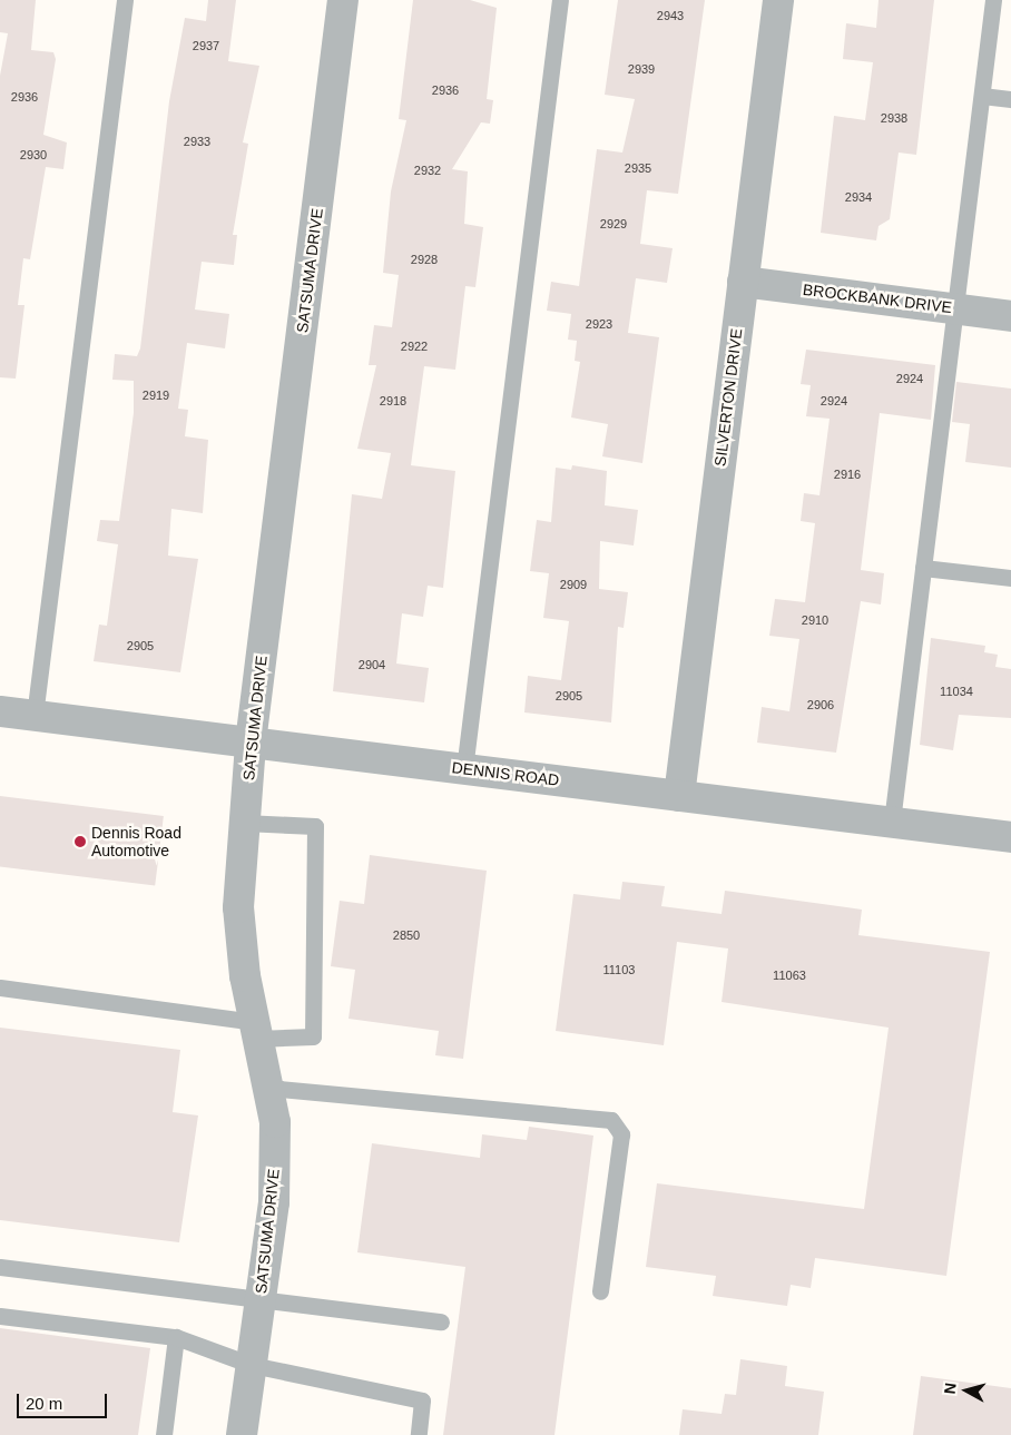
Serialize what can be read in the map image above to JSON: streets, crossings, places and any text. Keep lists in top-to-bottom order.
{
  "streets": {
    "street": [
      "SATSUMA DRIVE",
      "BROCKBANK DRIVE",
      "SILVERTON DRIVE",
      "DENNIS ROAD"
    ]
  },
  "crossings": [
    ["SATSUMA DRIVE", "DENNIS ROAD"],
    ["BROCKBANK DRIVE", "SILVERTON DRIVE"],
    ["SILVERTON DRIVE", "DENNIS ROAD"]
  ],
  "places": ["Dennis Road Automotive"],
  "house_numbers": [
    "2943",
    "2937",
    "2939",
    "2936",
    "2936",
    "2938",
    "2933",
    "2930",
    "2935",
    "2932",
    "2934",
    "2929",
    "2928",
    "2923",
    "2922",
    "2924",
    "2919",
    "2918",
    "2924",
    "2916",
    "2909",
    "2910",
    "2905",
    "2904",
    "11034",
    "2905",
    "2906",
    "2850",
    "11103",
    "11063"
  ],
  "scale_bar": "20 m",
  "north": "left"
}
